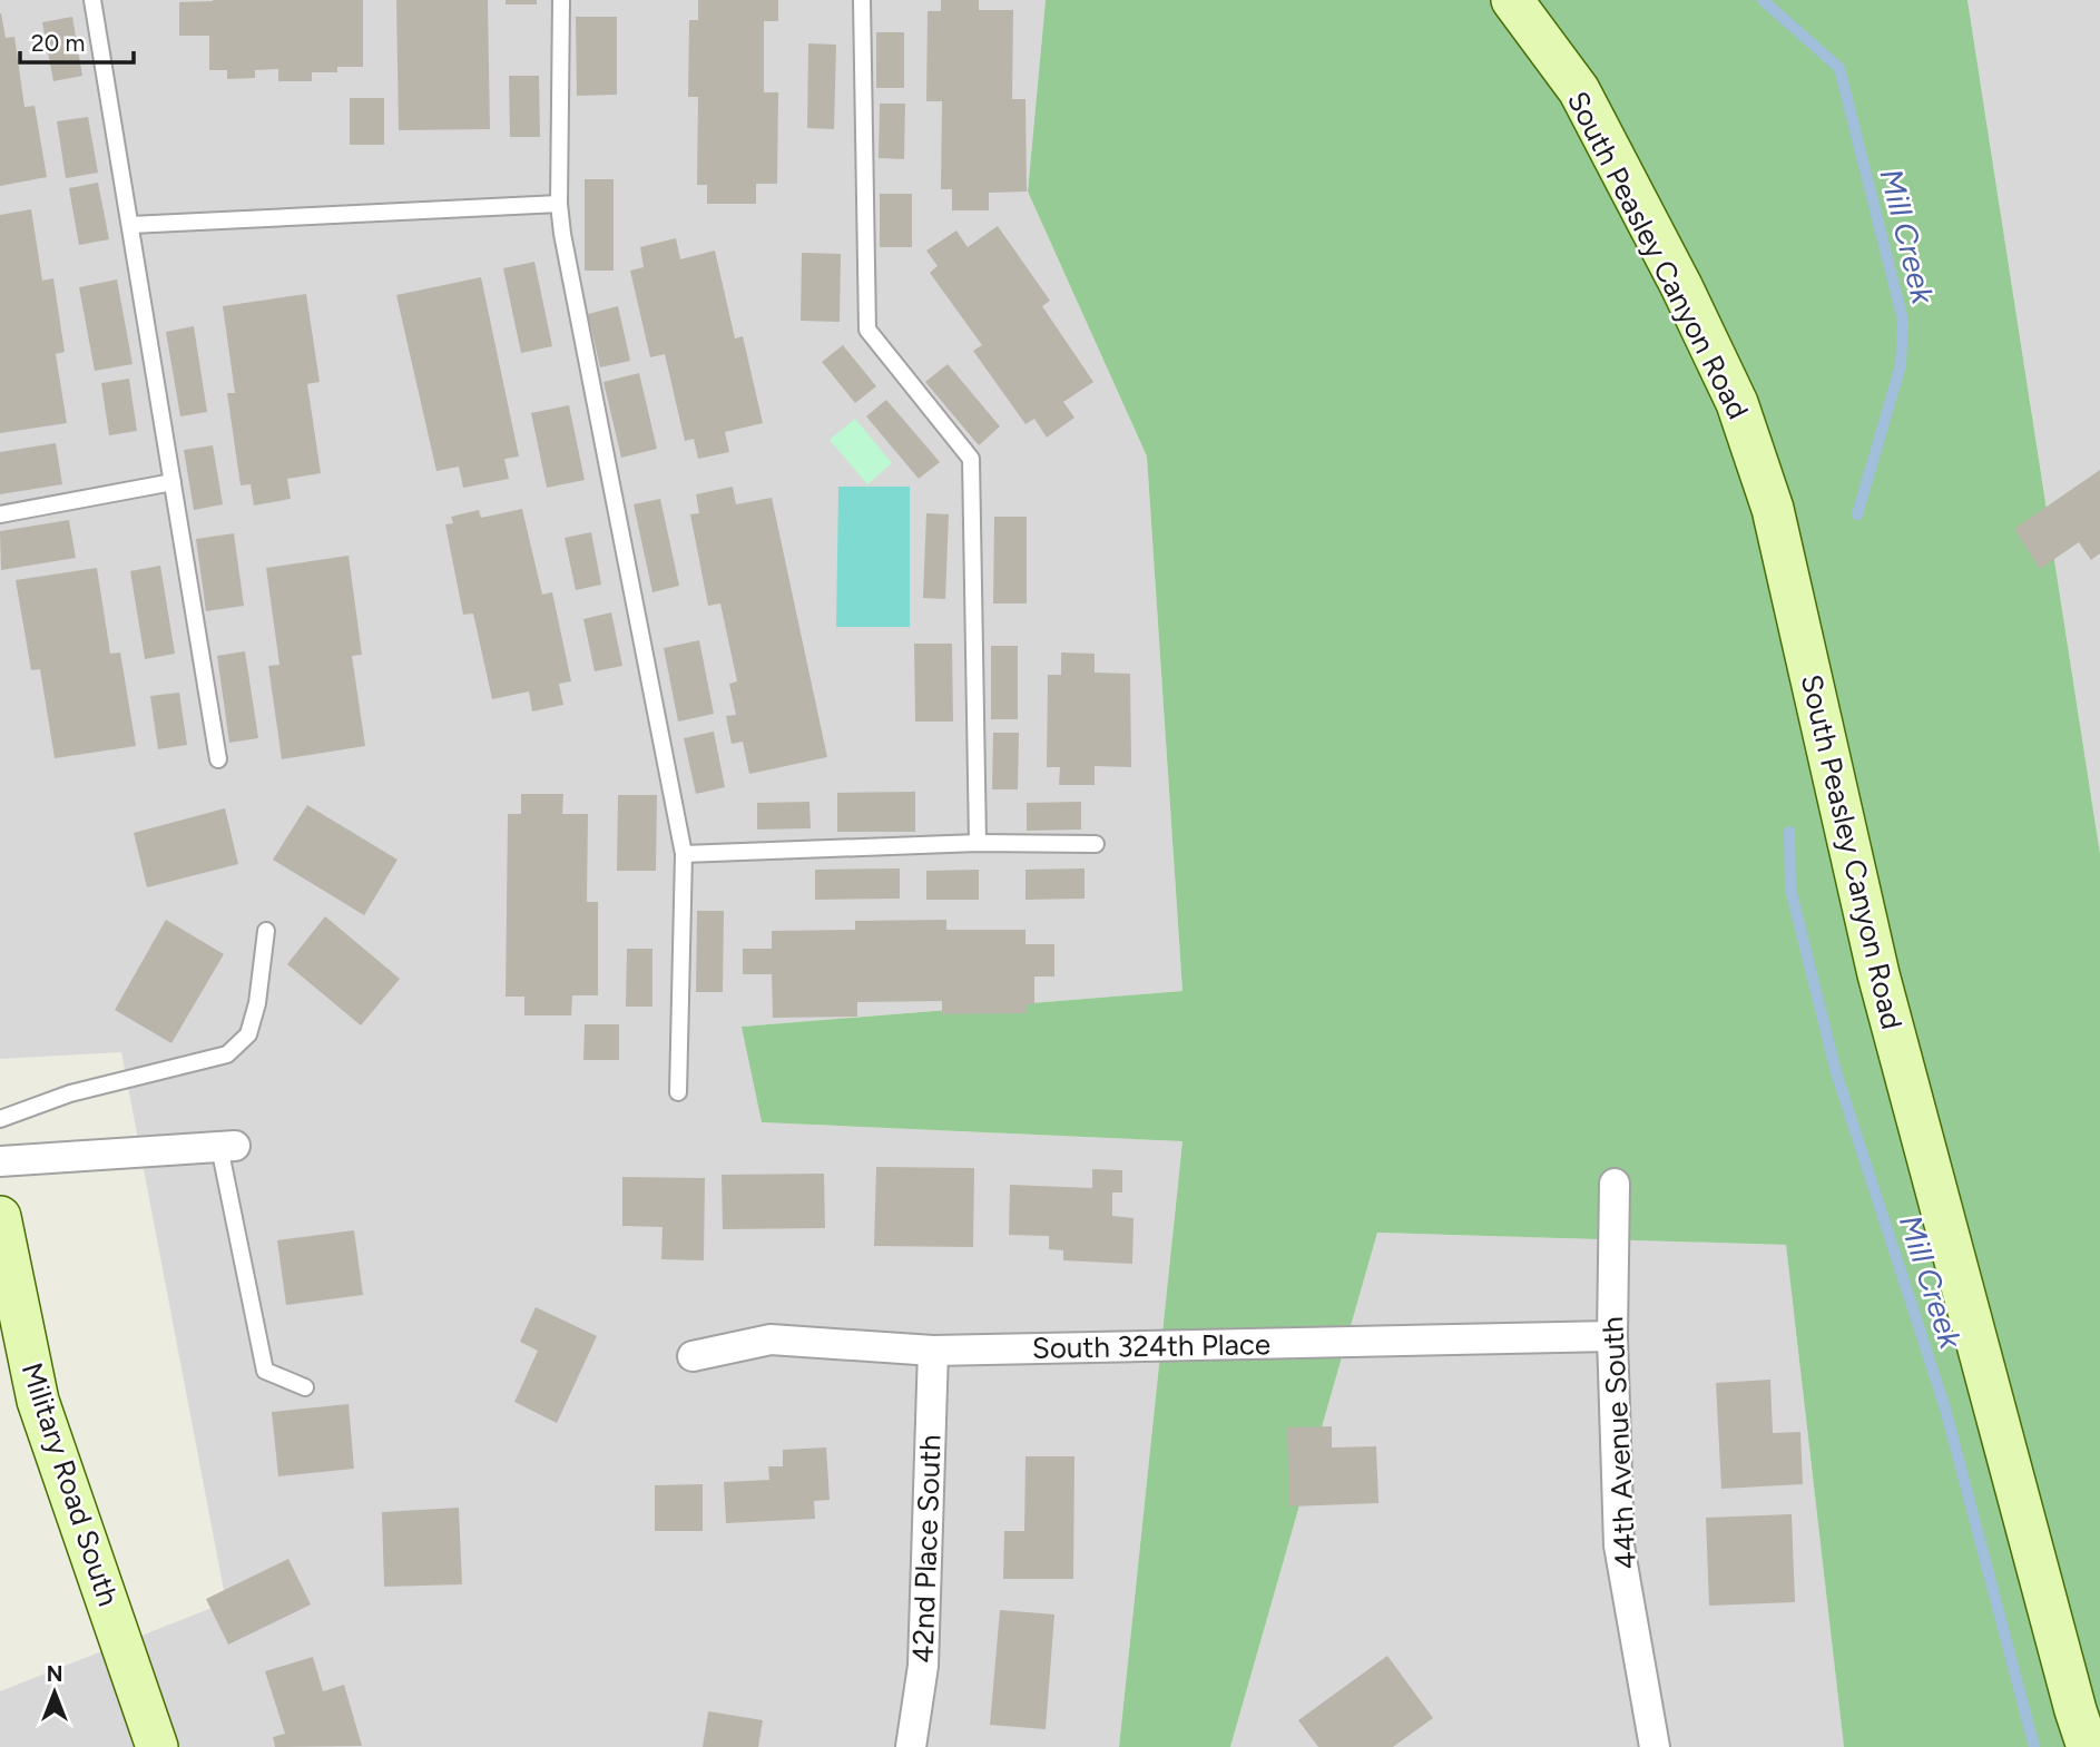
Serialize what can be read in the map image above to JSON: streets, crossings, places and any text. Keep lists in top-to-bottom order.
{
  "streets": {
    "main road": ["South Peasley Canyon Road", "Military Road South"],
    "street": ["South 324th Place", "44th Avenue South", "42nd Place South"]
  },
  "crossings": [
    ["South 324th Place", "44th Avenue South"],
    ["South 324th Place", "42nd Place South"]
  ],
  "water": ["Mill Creek"],
  "scale_bar": "20 m",
  "north": "top"
}
